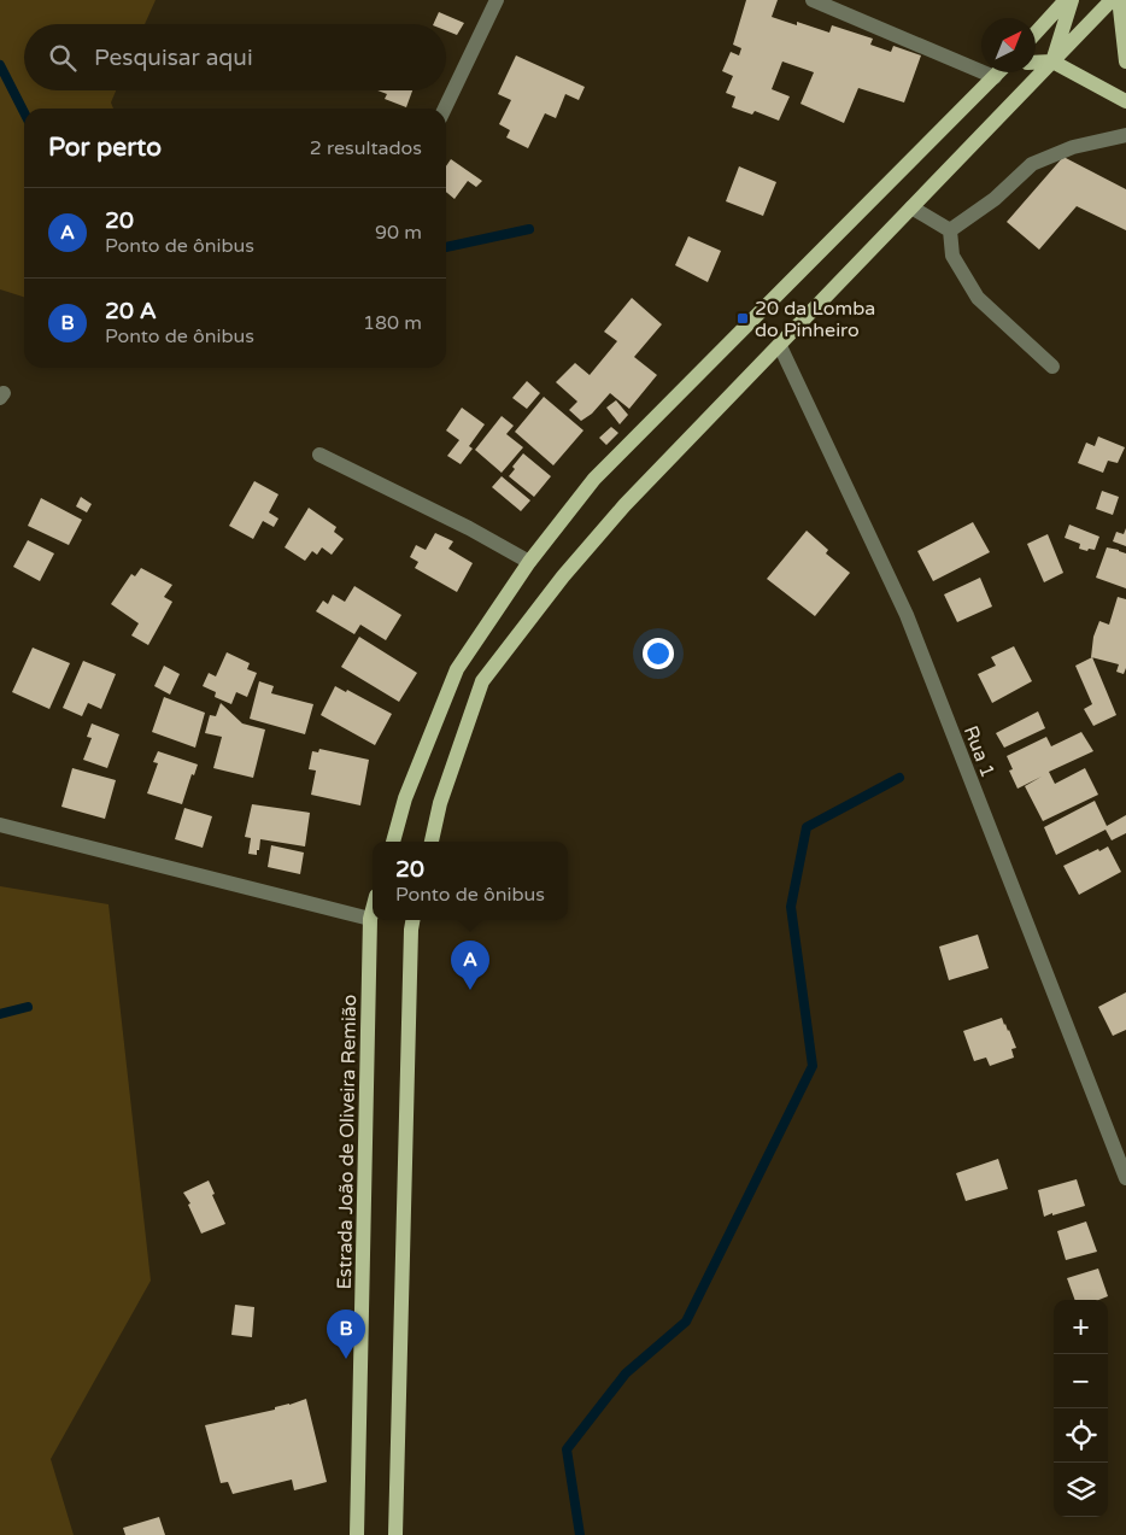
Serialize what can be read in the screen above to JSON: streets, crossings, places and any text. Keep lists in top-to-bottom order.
{
  "streets": {
    "main road": ["Estrada João de Oliveira Remião"],
    "street": ["Rua 1"]
  },
  "places": {
    "transit": ["20 da Lomba do Pinheiro"]
  },
  "north": "top right",
  "page": {
    "search": "Pesquisar aqui",
    "heading": ["Por perto", "2 resultados"],
    "list": [
      {
        "mark": "A",
        "name": "20",
        "note": "Ponto de ônibus",
        "value": "90 m"
      },
      {
        "mark": "B",
        "name": "20 A",
        "note": "Ponto de ônibus",
        "value": "180 m"
      }
    ],
    "popup": ["20", "Ponto de ônibus"],
    "pins": ["A", "B"],
    "map_buttons": ["+", "−"]
  }
}
